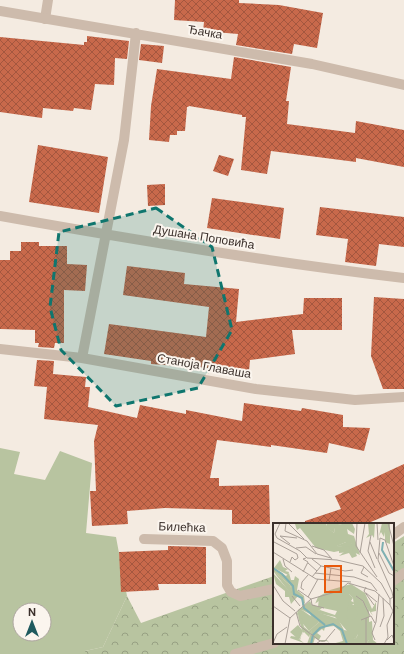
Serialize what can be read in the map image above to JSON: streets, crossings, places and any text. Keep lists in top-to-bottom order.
{
  "streets": {
    "street": [
      "Ђачка",
      "Душана Поповића",
      "Станоја Главаша",
      "Билећка"
    ]
  },
  "north": "top"
}
